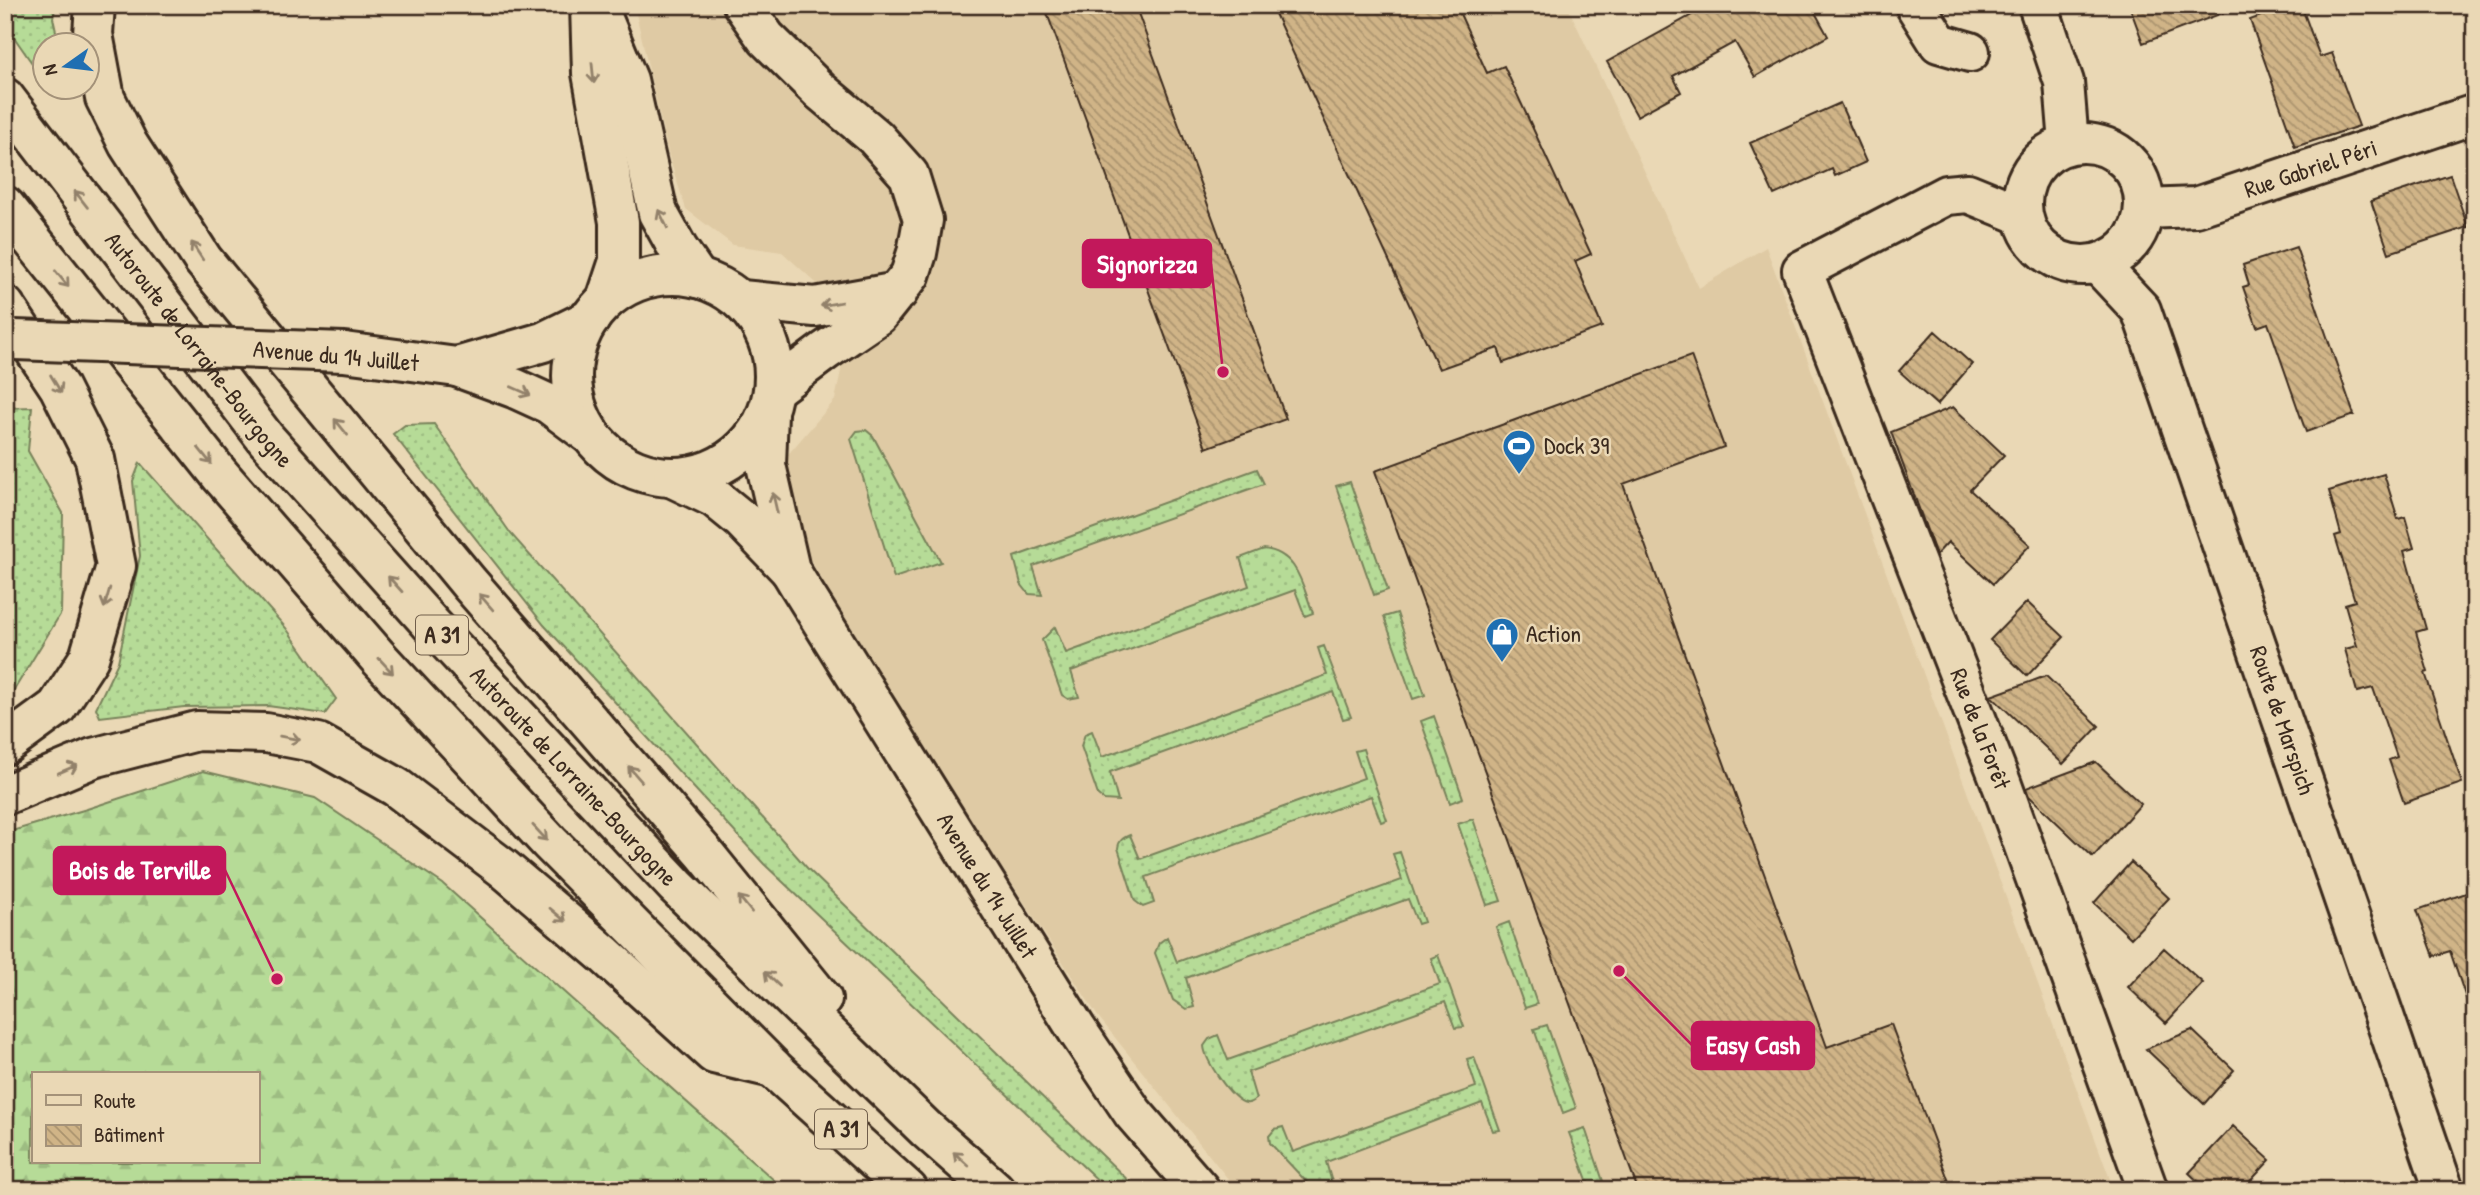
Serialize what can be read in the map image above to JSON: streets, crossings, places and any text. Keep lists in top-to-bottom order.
{
  "streets": {
    "main road": [
      "Rue Gabriel Péri",
      "Autoroute de Lorraine-Bourgogne",
      "Avenue du 14 Juillet",
      "A 31",
      "Route de Marspich",
      "Rue de la Forêt"
    ]
  },
  "crossings": [
    ["Rue Gabriel Péri", "Route de Marspich"],
    ["Rue Gabriel Péri", "Rue de la Forêt"],
    ["Route de Marspich", "Rue de la Forêt"]
  ],
  "places": {
    "other": ["Signorizza", "Easy Cash", "Bois de Terville"],
    "sports": ["Dock 39"],
    "shop": ["Action"]
  },
  "legend": ["Route", "Bâtiment"],
  "north": "left"
}
